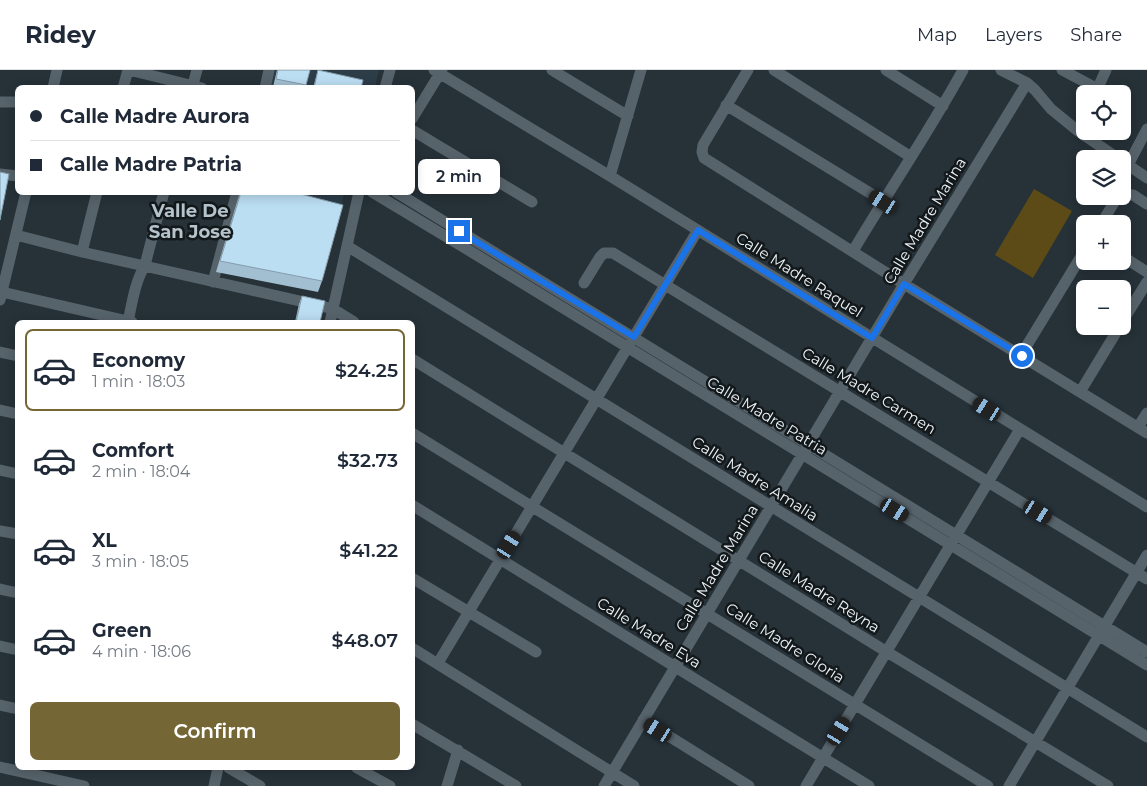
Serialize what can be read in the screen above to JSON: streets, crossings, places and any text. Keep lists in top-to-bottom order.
{
  "streets": {
    "street": [
      "Calle Madre Marina",
      "Calle Madre Raquel",
      "Calle Madre Carmen",
      "Calle Madre Patria",
      "Calle Madre Amalia",
      "Calle Madre Reyna",
      "Calle Madre Eva",
      "Calle Madre Gloria"
    ]
  },
  "crossings": [
    ["Calle Madre Marina", "Calle Madre Raquel"],
    ["Calle Madre Marina", "Calle Madre Carmen"],
    ["Calle Madre Marina", "Calle Madre Patria"],
    ["Calle Madre Marina", "Calle Madre Amalia"],
    ["Calle Madre Marina", "Calle Madre Reyna"],
    ["Calle Madre Marina", "Calle Madre Eva"],
    ["Calle Madre Marina", "Calle Madre Gloria"]
  ],
  "districts": ["Valle De San Jose"],
  "page": {
    "header": "Ridey",
    "nav": ["Map", "Layers", "Share"],
    "map_buttons": ["+", "−"],
    "banner": ["Calle Madre Aurora", "Calle Madre Patria"],
    "bubble": "2 min",
    "list": [
      {
        "name": "Economy",
        "note": "1 min · 18:03",
        "value": "$24.25"
      },
      {
        "name": "Comfort",
        "note": "2 min · 18:04",
        "value": "$32.73"
      },
      {
        "name": "XL",
        "note": "3 min · 18:05",
        "value": "$41.22"
      },
      {
        "name": "Green",
        "note": "4 min · 18:06",
        "value": "$48.07"
      }
    ],
    "buttons": "Confirm"
  }
}
